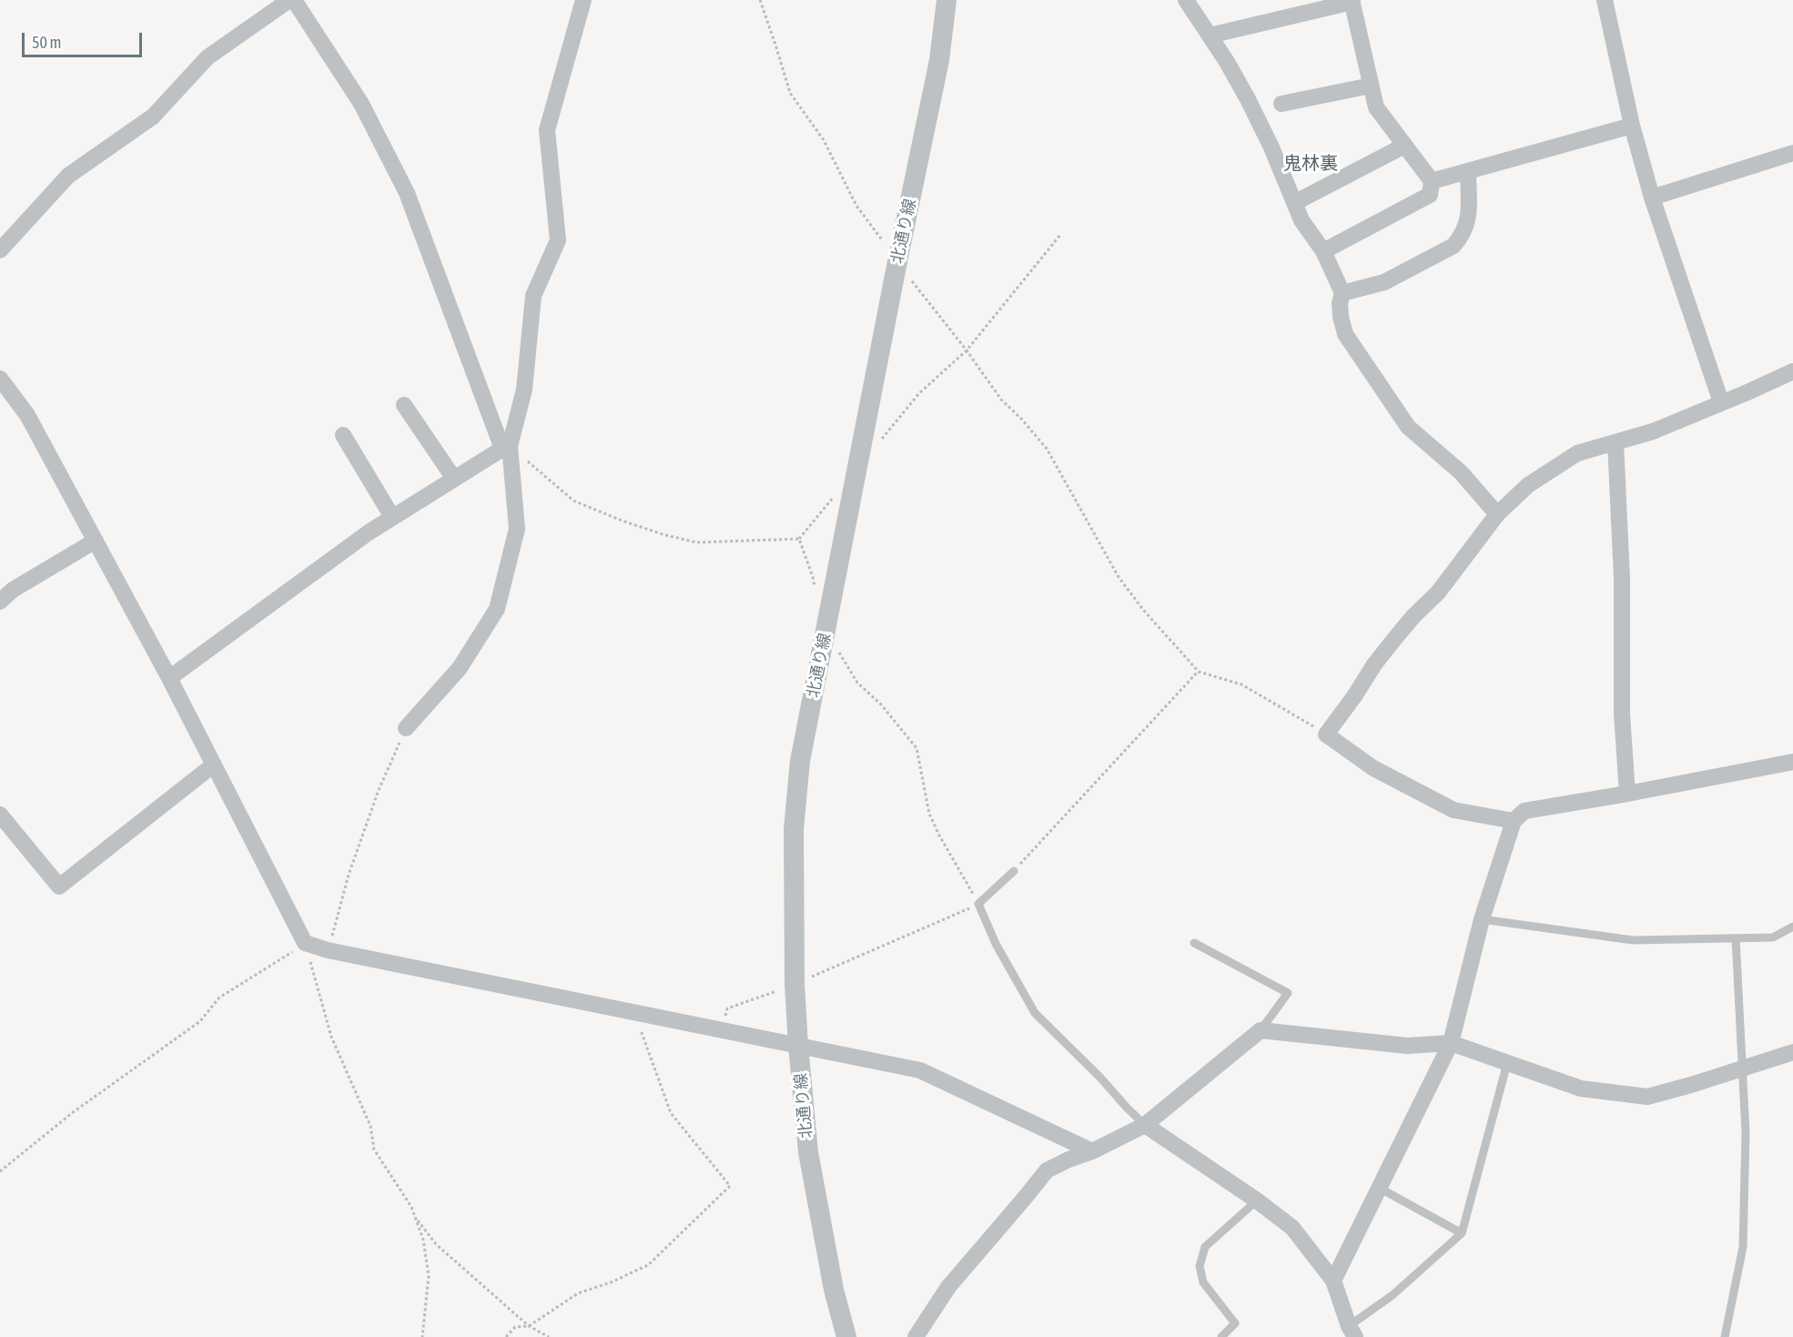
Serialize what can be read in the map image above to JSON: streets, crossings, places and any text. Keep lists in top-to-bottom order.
{
  "streets": {
    "street": ["北通り線"]
  },
  "districts": ["鬼林裏"],
  "scale_bar": "50 m"
}
